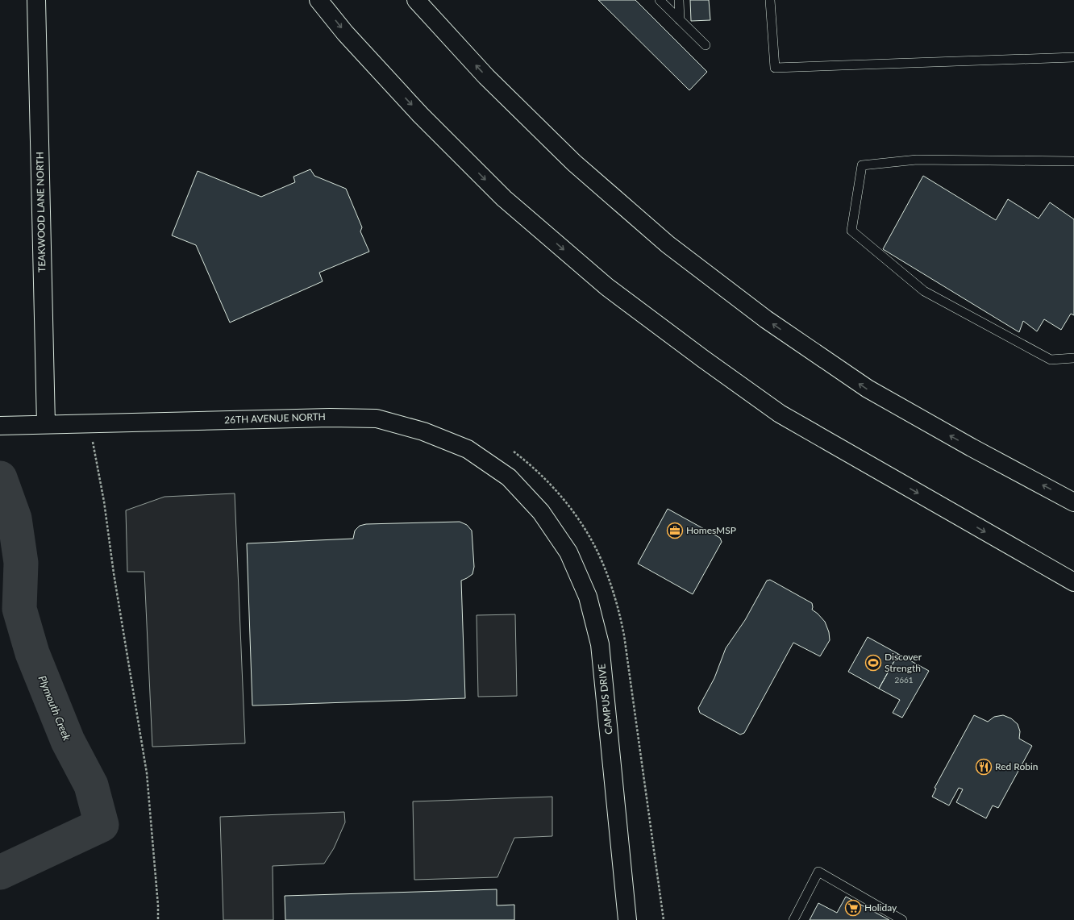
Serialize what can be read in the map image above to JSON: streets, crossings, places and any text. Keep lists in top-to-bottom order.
{
  "streets": {
    "main road": ["TEAKWOOD LANE NORTH", "26TH AVENUE NORTH", "CAMPUS DRIVE"]
  },
  "crossings": [
    ["TEAKWOOD LANE NORTH", "26TH AVENUE NORTH"],
    ["26TH AVENUE NORTH", "CAMPUS DRIVE"]
  ],
  "water": ["Plymouth Creek"],
  "places": {
    "office": ["HomesMSP"],
    "sports": ["Discover Strength"],
    "restaurant": ["Red Robin"],
    "supermarket": ["Holiday"]
  },
  "house_numbers": ["2661"]
}
